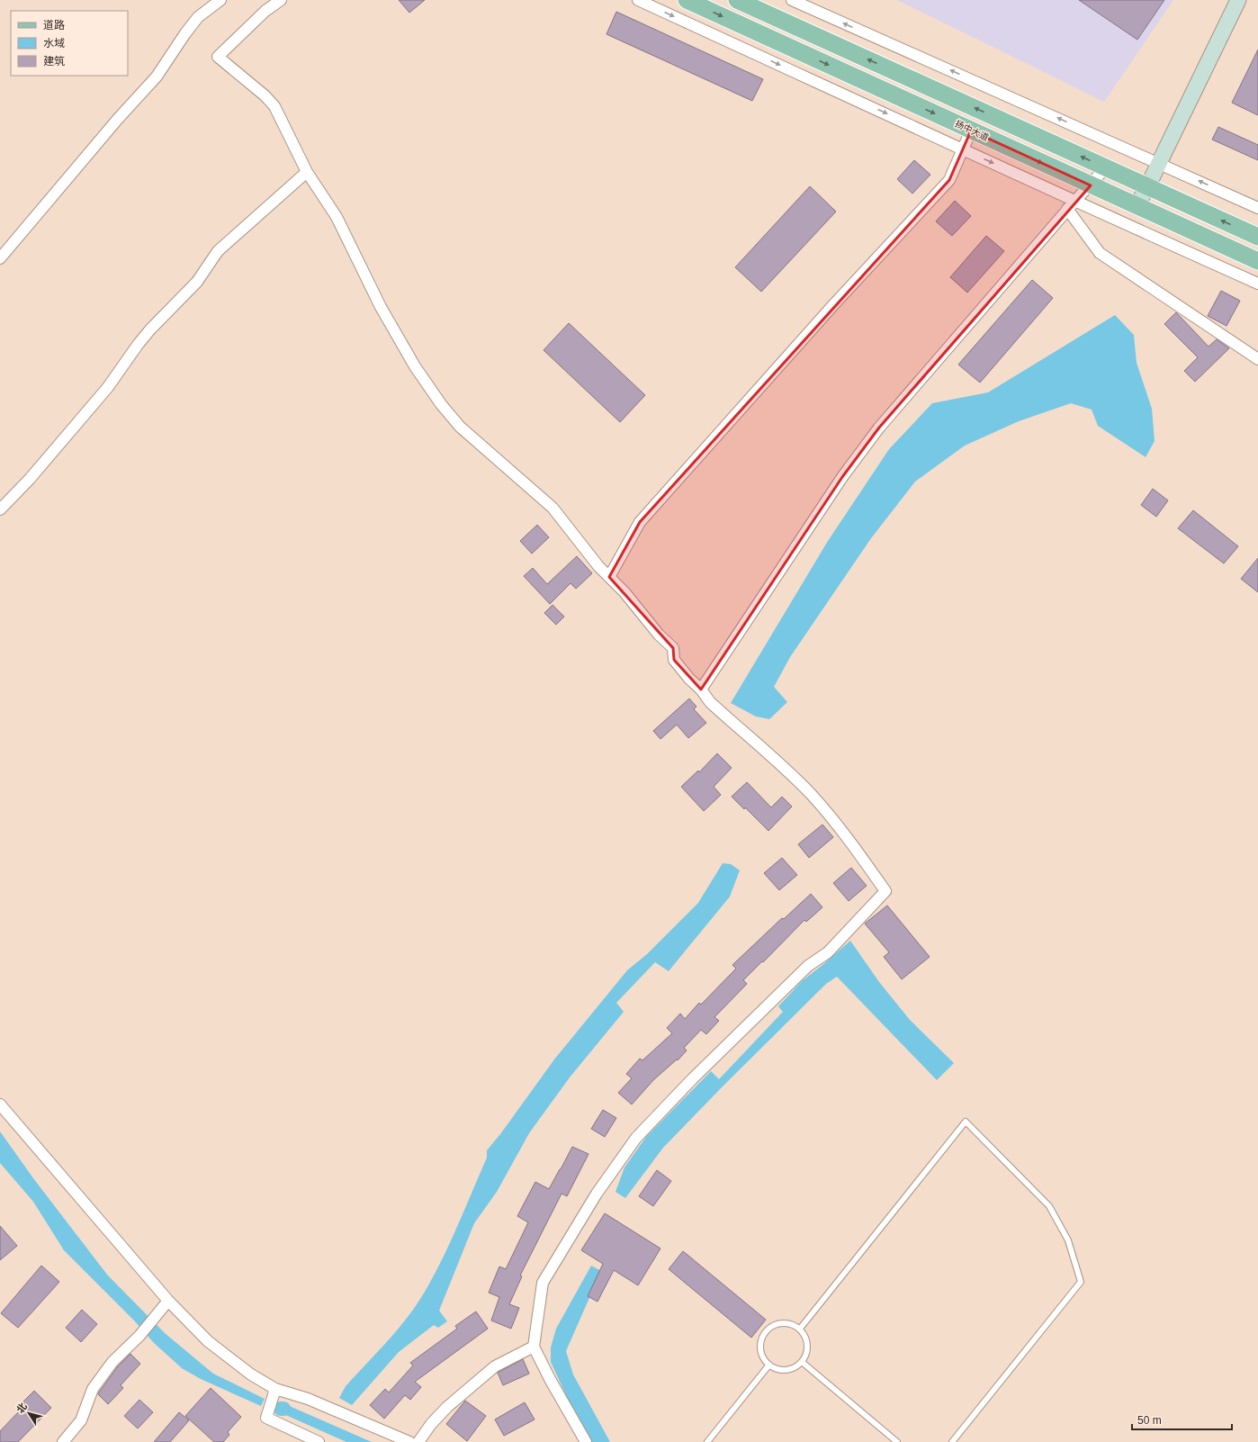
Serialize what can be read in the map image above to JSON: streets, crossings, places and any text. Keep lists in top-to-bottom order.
{
  "streets": {
    "main road": ["扬中大道"]
  },
  "legend": ["道路", "水域", "建筑"],
  "scale_bar": "50 m",
  "north": "top left"
}
